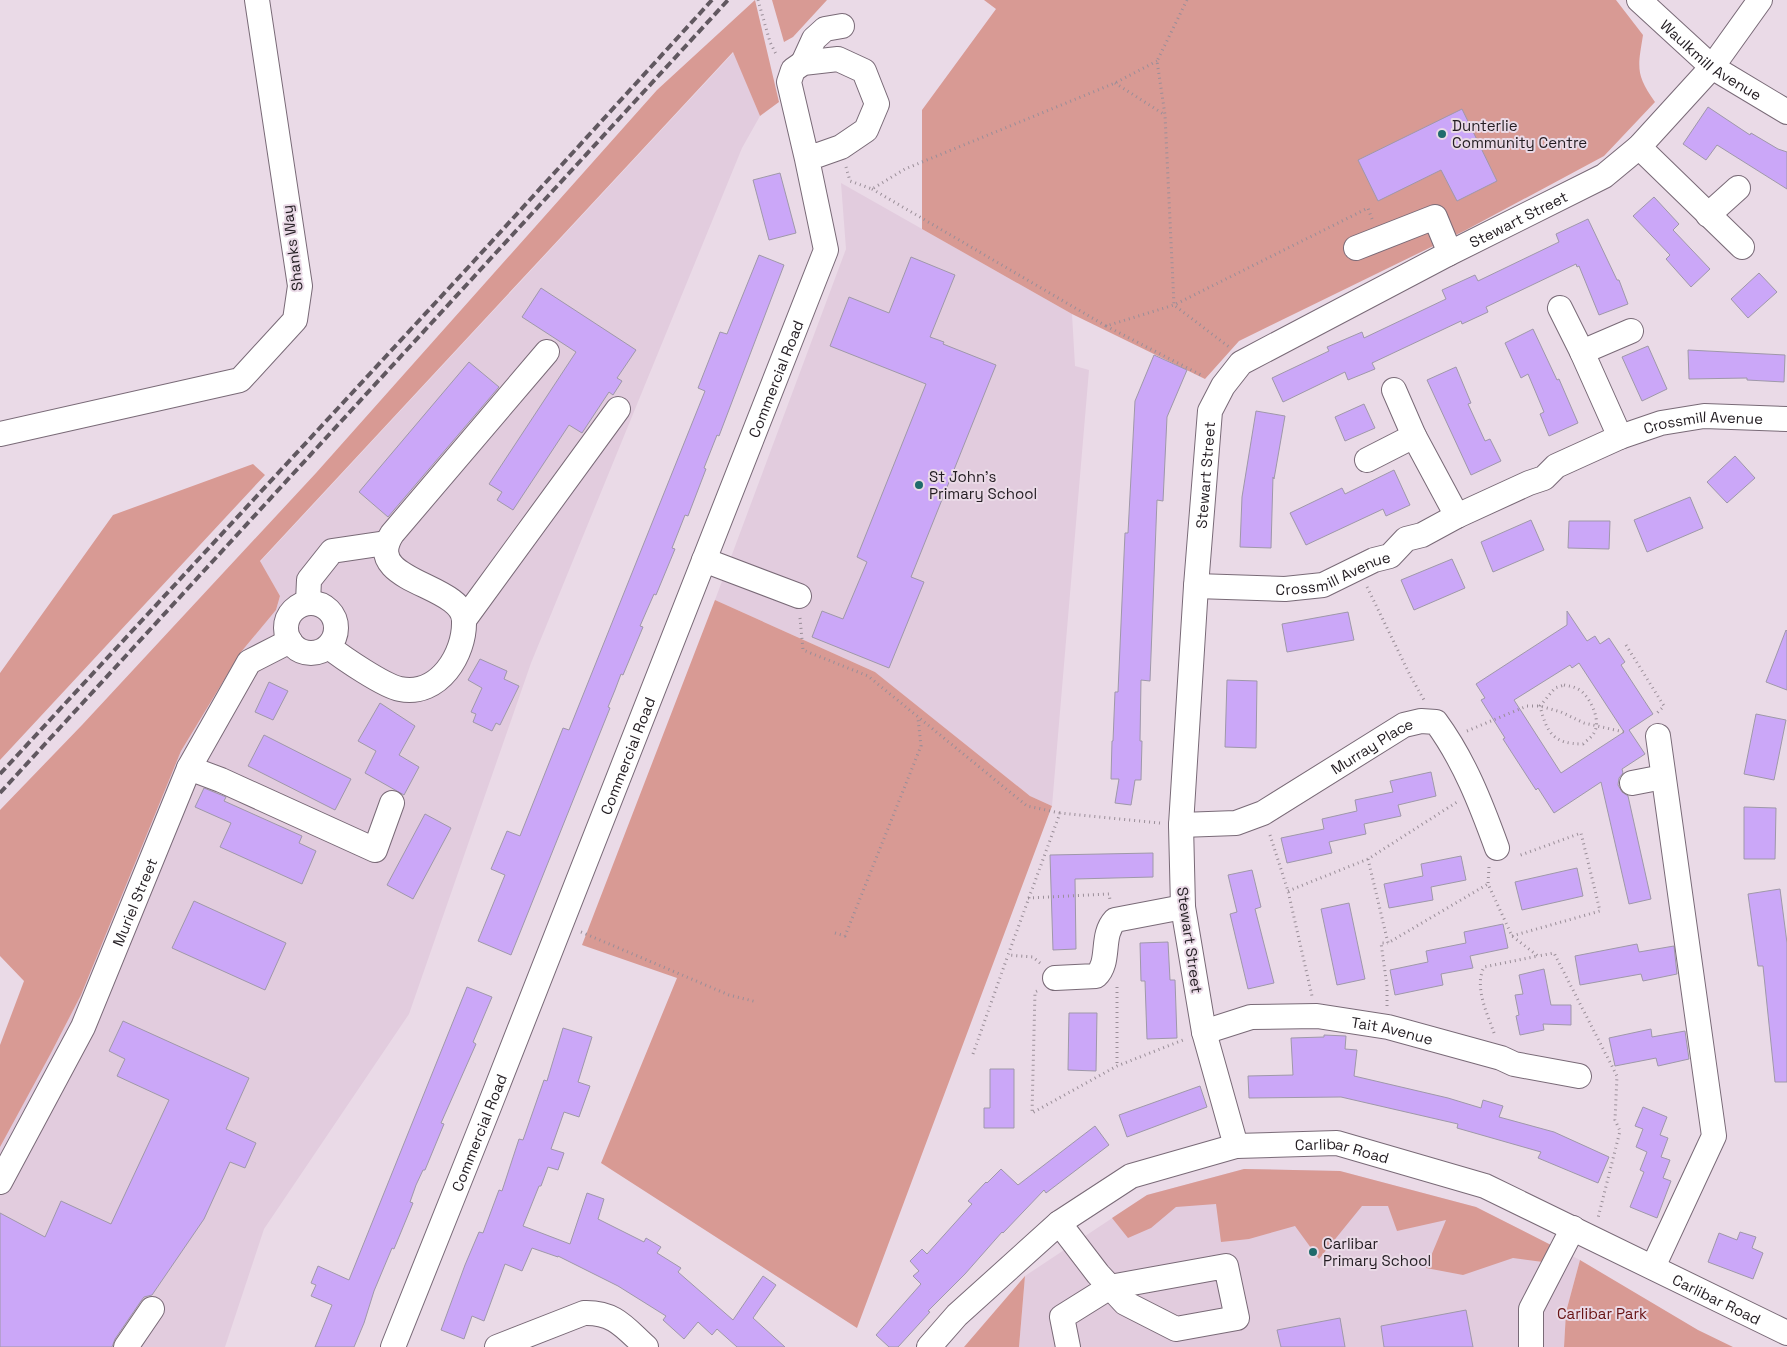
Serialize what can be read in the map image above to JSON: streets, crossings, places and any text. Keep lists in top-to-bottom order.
{
  "streets": {
    "street": [
      "Waulkmill Avenue",
      "Stewart Street",
      "Shanks Way",
      "Commercial Road",
      "Crossmill Avenue",
      "Murray Place",
      "Muriel Street",
      "Tait Avenue",
      "Carlibar Road"
    ]
  },
  "crossings": [
    ["Waulkmill Avenue", "Stewart Street"],
    ["Stewart Street", "Crossmill Avenue"],
    ["Stewart Street", "Murray Place"],
    ["Stewart Street", "Tait Avenue"],
    ["Stewart Street", "Carlibar Road"]
  ],
  "parks": ["Carlibar Park"],
  "places": ["Dunterlie Community Centre", "St John's Primary School", "Carlibar Primary School"]
}
